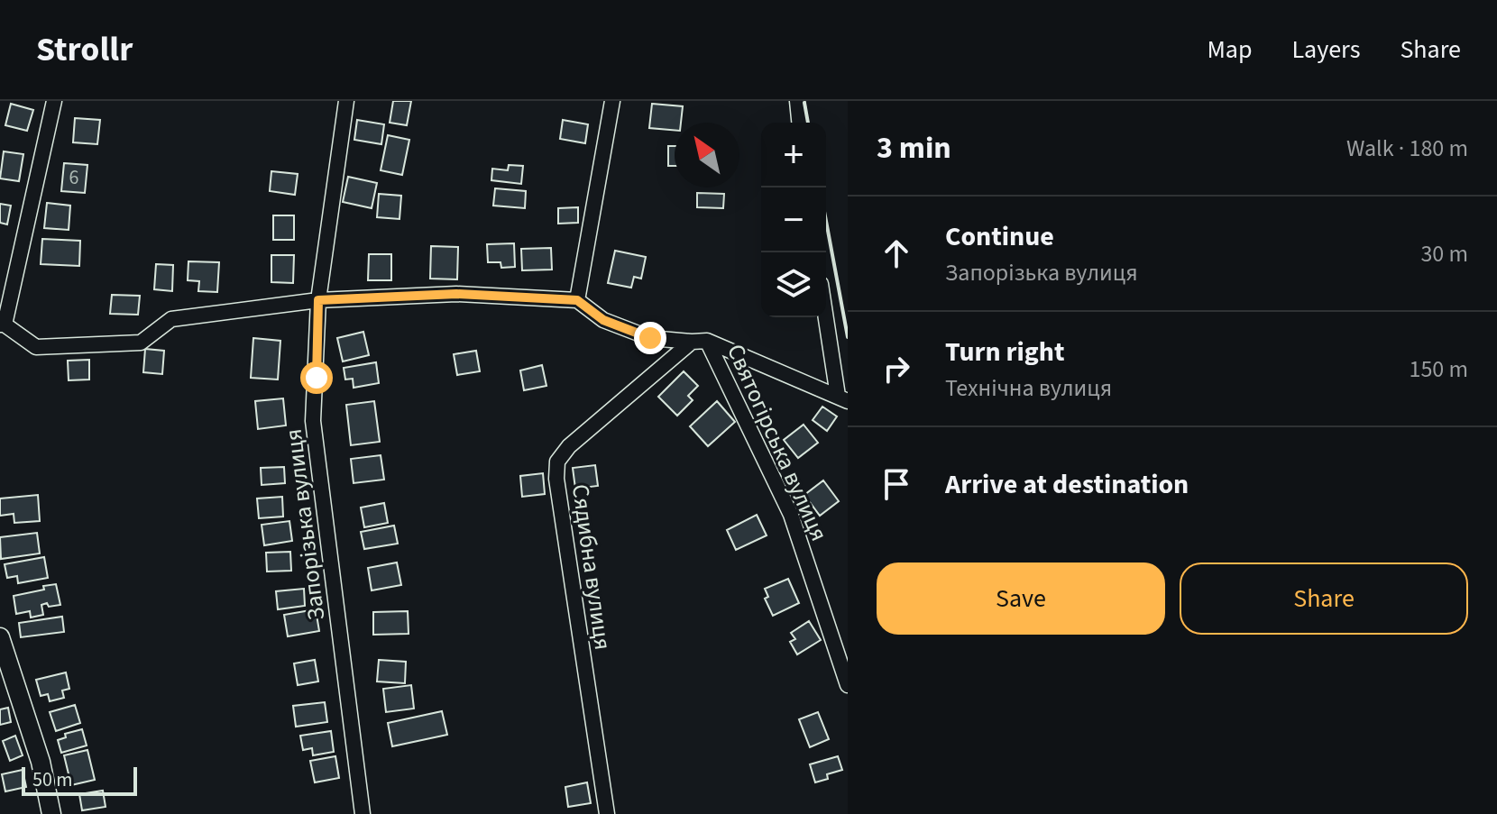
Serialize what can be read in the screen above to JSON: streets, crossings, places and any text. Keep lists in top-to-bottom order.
{
  "streets": {
    "street": ["Святогірська вулиця", "Запорізька вулиця", "Сядибна вулиця"]
  },
  "crossings": [
    ["Святогірська вулиця", "Сядибна вулиця"]
  ],
  "house_numbers": ["6"],
  "scale_bar": "50 m",
  "north": "top left",
  "page": {
    "header": "Strollr",
    "nav": ["Map", "Layers", "Share"],
    "heading": ["3 min", "Walk · 180 m"],
    "map_buttons": ["+", "−"],
    "list": [
      ["Continue", "Запорізька вулиця", "30 m"],
      ["Turn right", "Технічна вулиця", "150 m"],
      "Arrive at destination"
    ],
    "buttons": ["Save", "Share"],
    "scale": "50 m"
  }
}
